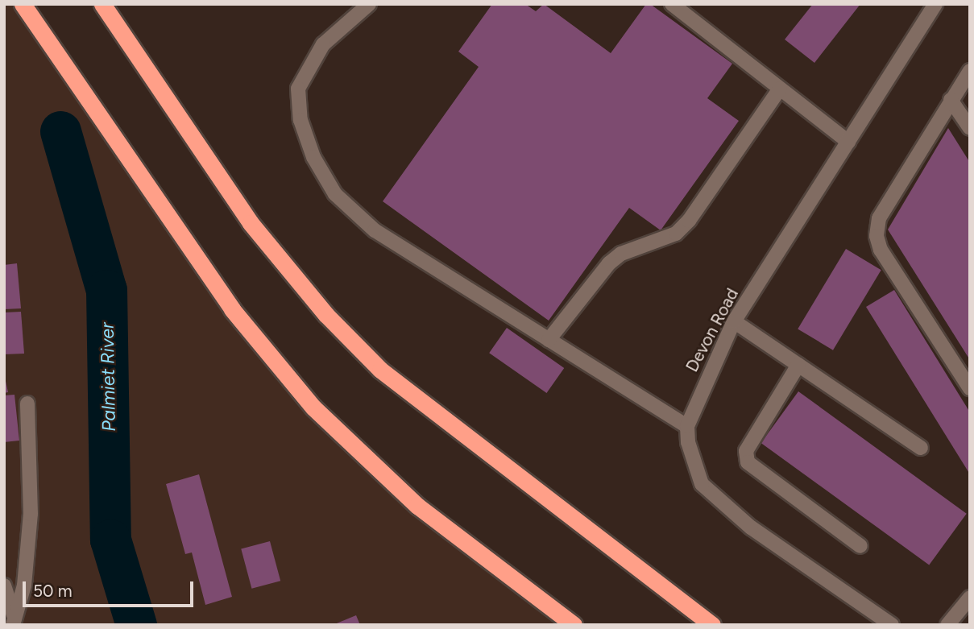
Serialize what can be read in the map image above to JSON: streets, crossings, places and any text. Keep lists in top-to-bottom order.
{
  "streets": {
    "street": ["Devon Road"]
  },
  "water": ["Palmiet River"],
  "scale_bar": "50 m"
}
